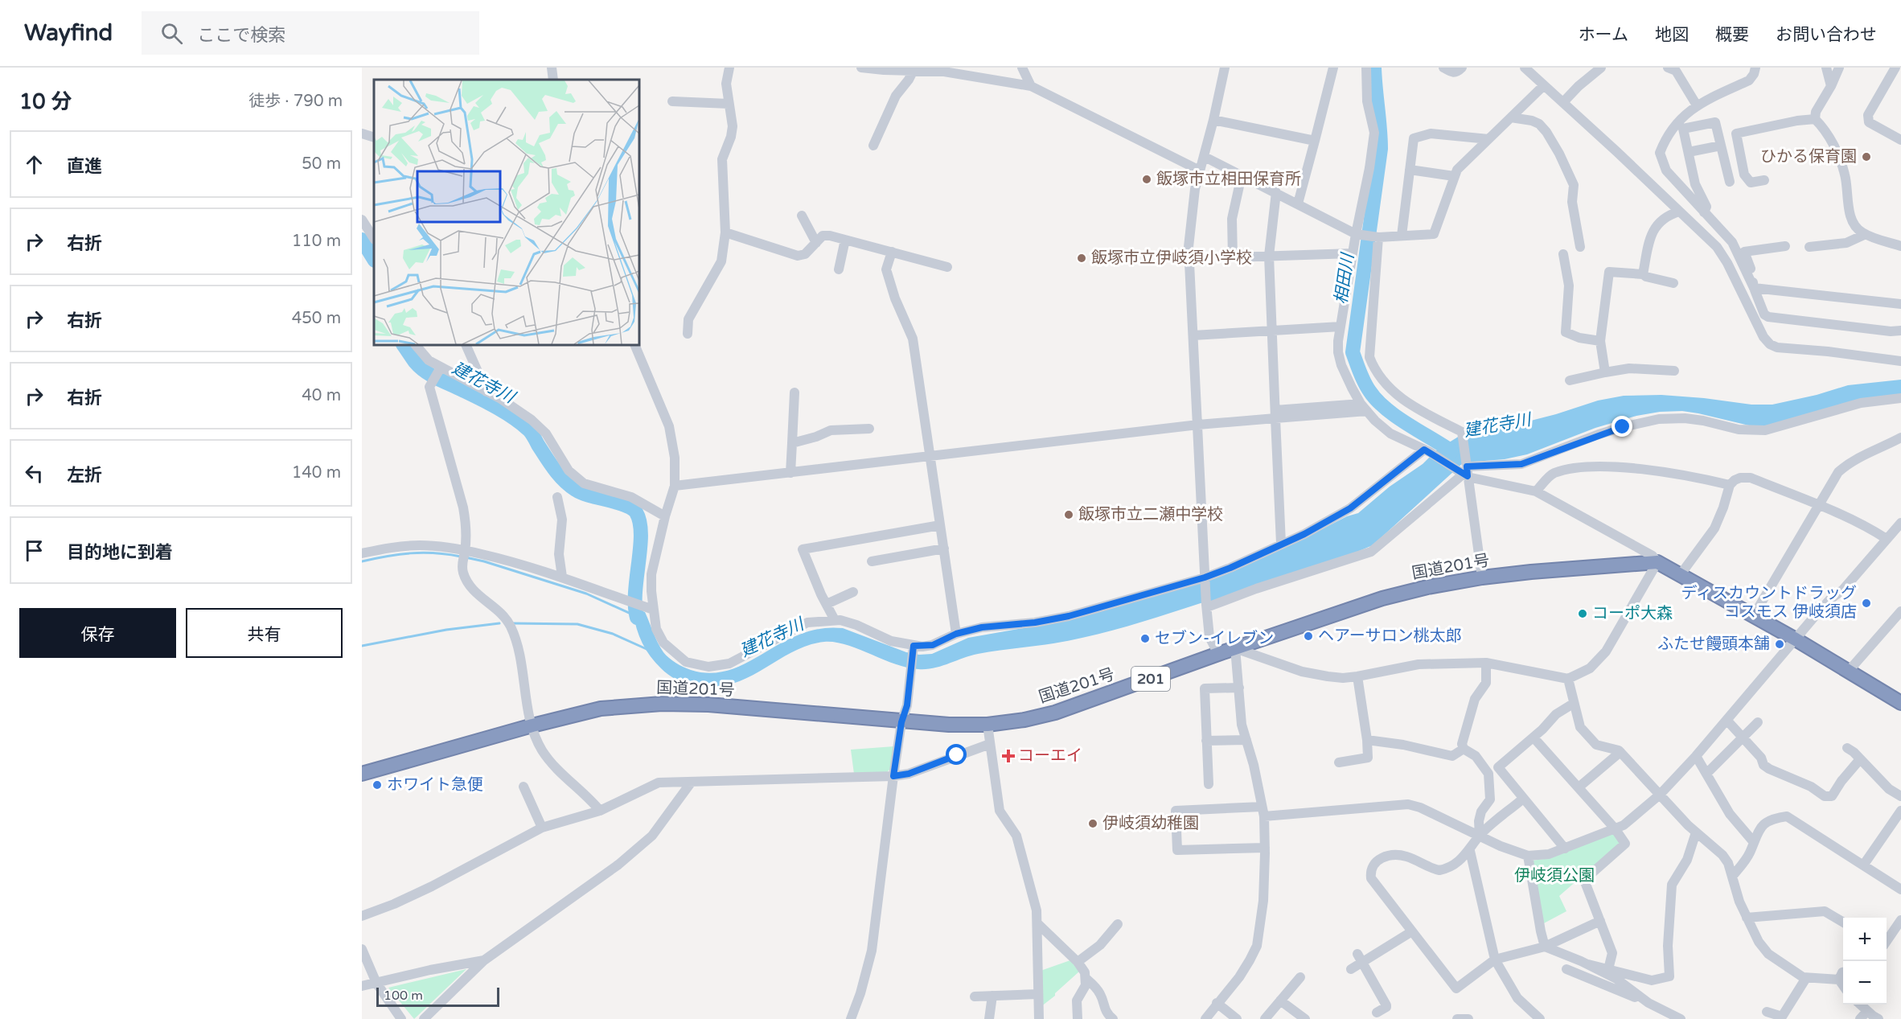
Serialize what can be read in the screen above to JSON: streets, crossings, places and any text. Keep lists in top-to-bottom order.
{
  "streets": {
    "highway": ["国道201号", "201"]
  },
  "water": ["相田川", "建花寺川"],
  "parks": ["伊岐須公園"],
  "places": {
    "other": [
      "ひかる保育園",
      "飯塚市立相田保育所",
      "飯塚市立伊岐須小学校",
      "飯塚市立二瀬中学校",
      "ディスカウントドラッグ コスモス 伊岐須店",
      "コーポ大森",
      "ヘアーサロン桃太郎",
      "セブン-イレブン",
      "ふたせ饅頭本舗",
      "ホワイト急便",
      "伊岐須幼稚園"
    ],
    "health": ["コーエイ"]
  },
  "scale_bar": "100 m",
  "page": {
    "header": "Wayfind",
    "search": "ここで検索",
    "nav": [
      "ホーム",
      "地図",
      "概要",
      "お問い合わせ"
    ],
    "heading": ["10 分", "徒歩 · 790 m"],
    "list": [
      ["直進", "50 m"],
      ["右折", "110 m"],
      ["右折", "450 m"],
      ["右折", "40 m"],
      ["左折", "140 m"],
      "目的地に到着"
    ],
    "buttons": ["保存", "共有"],
    "map_buttons": ["+", "−"],
    "scale": "100 m"
  }
}
